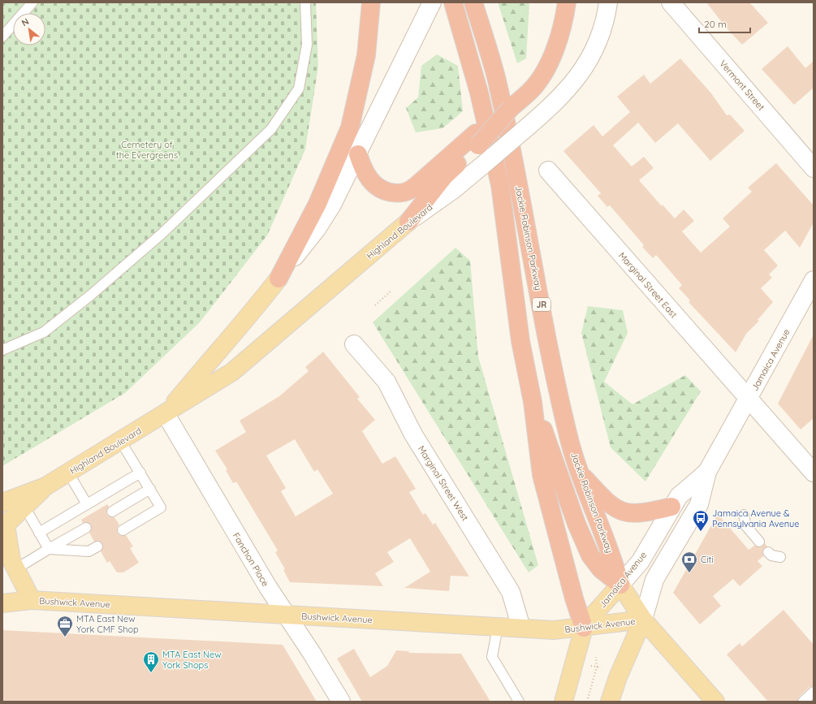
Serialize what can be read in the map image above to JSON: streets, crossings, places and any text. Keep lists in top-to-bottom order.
{
  "streets": {
    "highway": ["Jackie Robinson Parkway", "JR"],
    "main road": ["Highland Boulevard", "Jamaica Avenue", "Bushwick Avenue"],
    "street": [
      "Vermont Street",
      "Marginal Street East",
      "Marginal Street West",
      "Fanchon Place"
    ]
  },
  "crossings": [
    ["Highland Boulevard", "Fanchon Place"],
    ["Jackie Robinson Parkway", "Jamaica Avenue"],
    ["Marginal Street East", "Jamaica Avenue"],
    ["Jamaica Avenue", "Bushwick Avenue"],
    ["Marginal Street West", "Bushwick Avenue"],
    ["Fanchon Place", "Bushwick Avenue"]
  ],
  "parks": ["Cemetery of the Evergreens"],
  "places": {
    "bus stop": ["Jamaica Avenue & Pennsylvania Avenue"],
    "bank": ["Citi"],
    "office": ["MTA East New York CMF Shop"],
    "building": ["MTA East New York Shops"]
  },
  "scale_bar": "20 m",
  "north": "top left"
}
